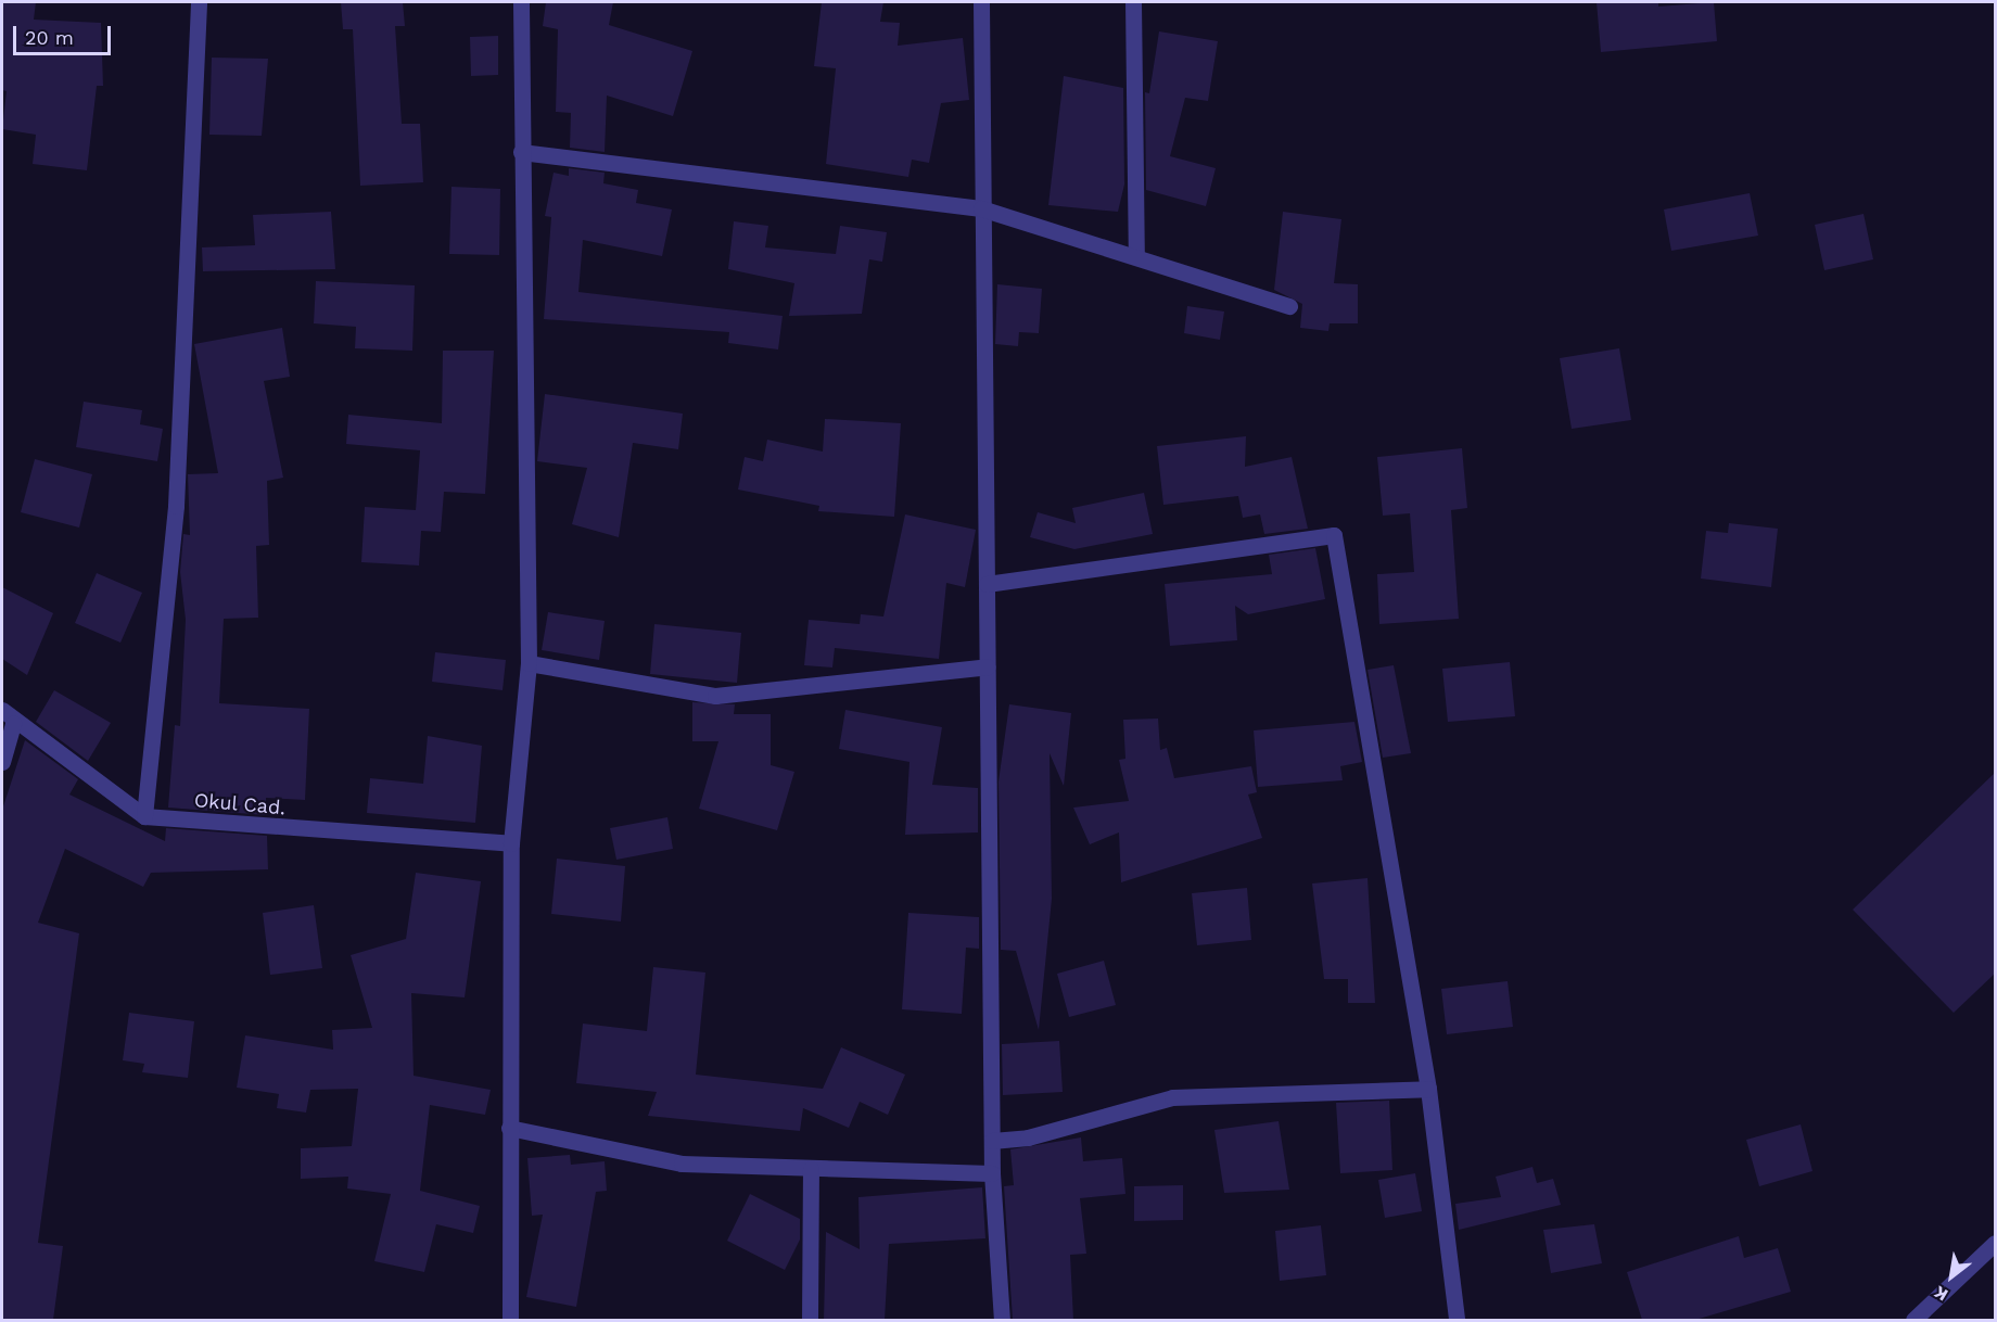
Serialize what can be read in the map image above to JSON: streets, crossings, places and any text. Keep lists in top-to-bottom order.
{
  "streets": {
    "street": ["Okul Cad."]
  },
  "scale_bar": "20 m",
  "north": "bottom left"
}
